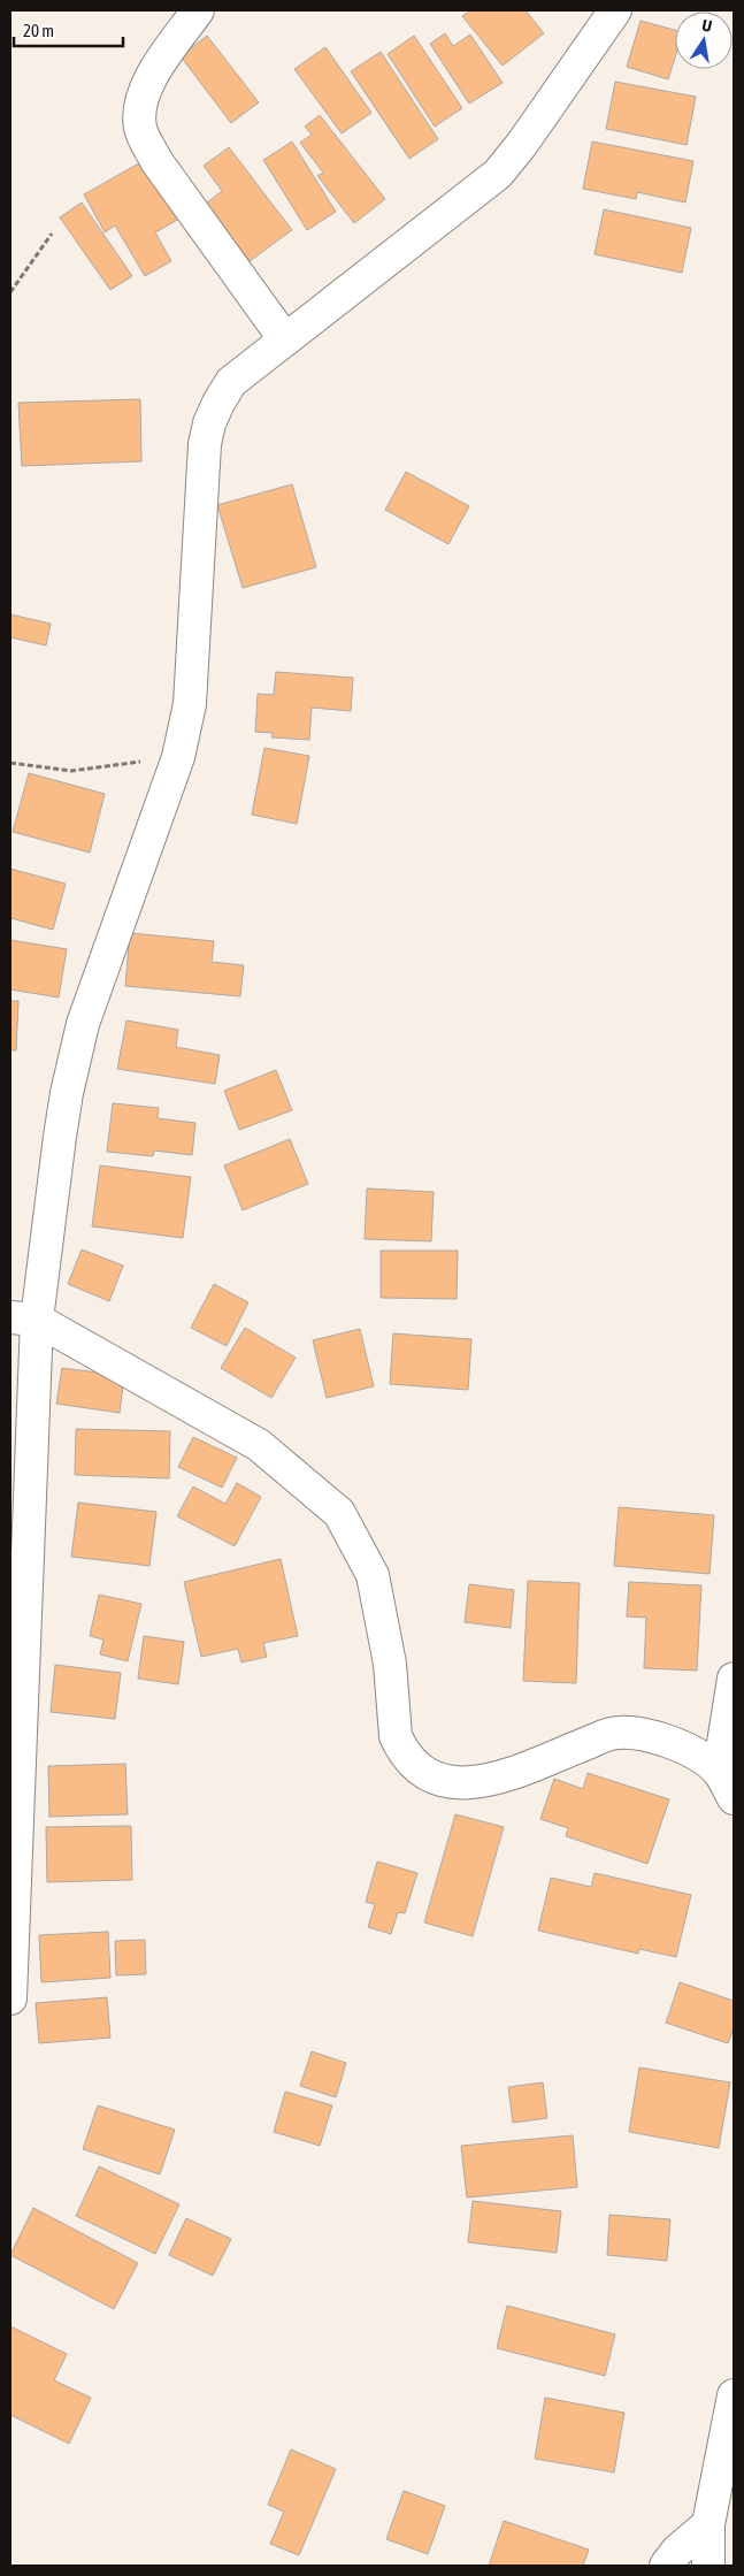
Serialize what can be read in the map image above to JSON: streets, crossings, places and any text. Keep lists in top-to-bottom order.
{
  "scale_bar": "20 m",
  "north": "top"
}
